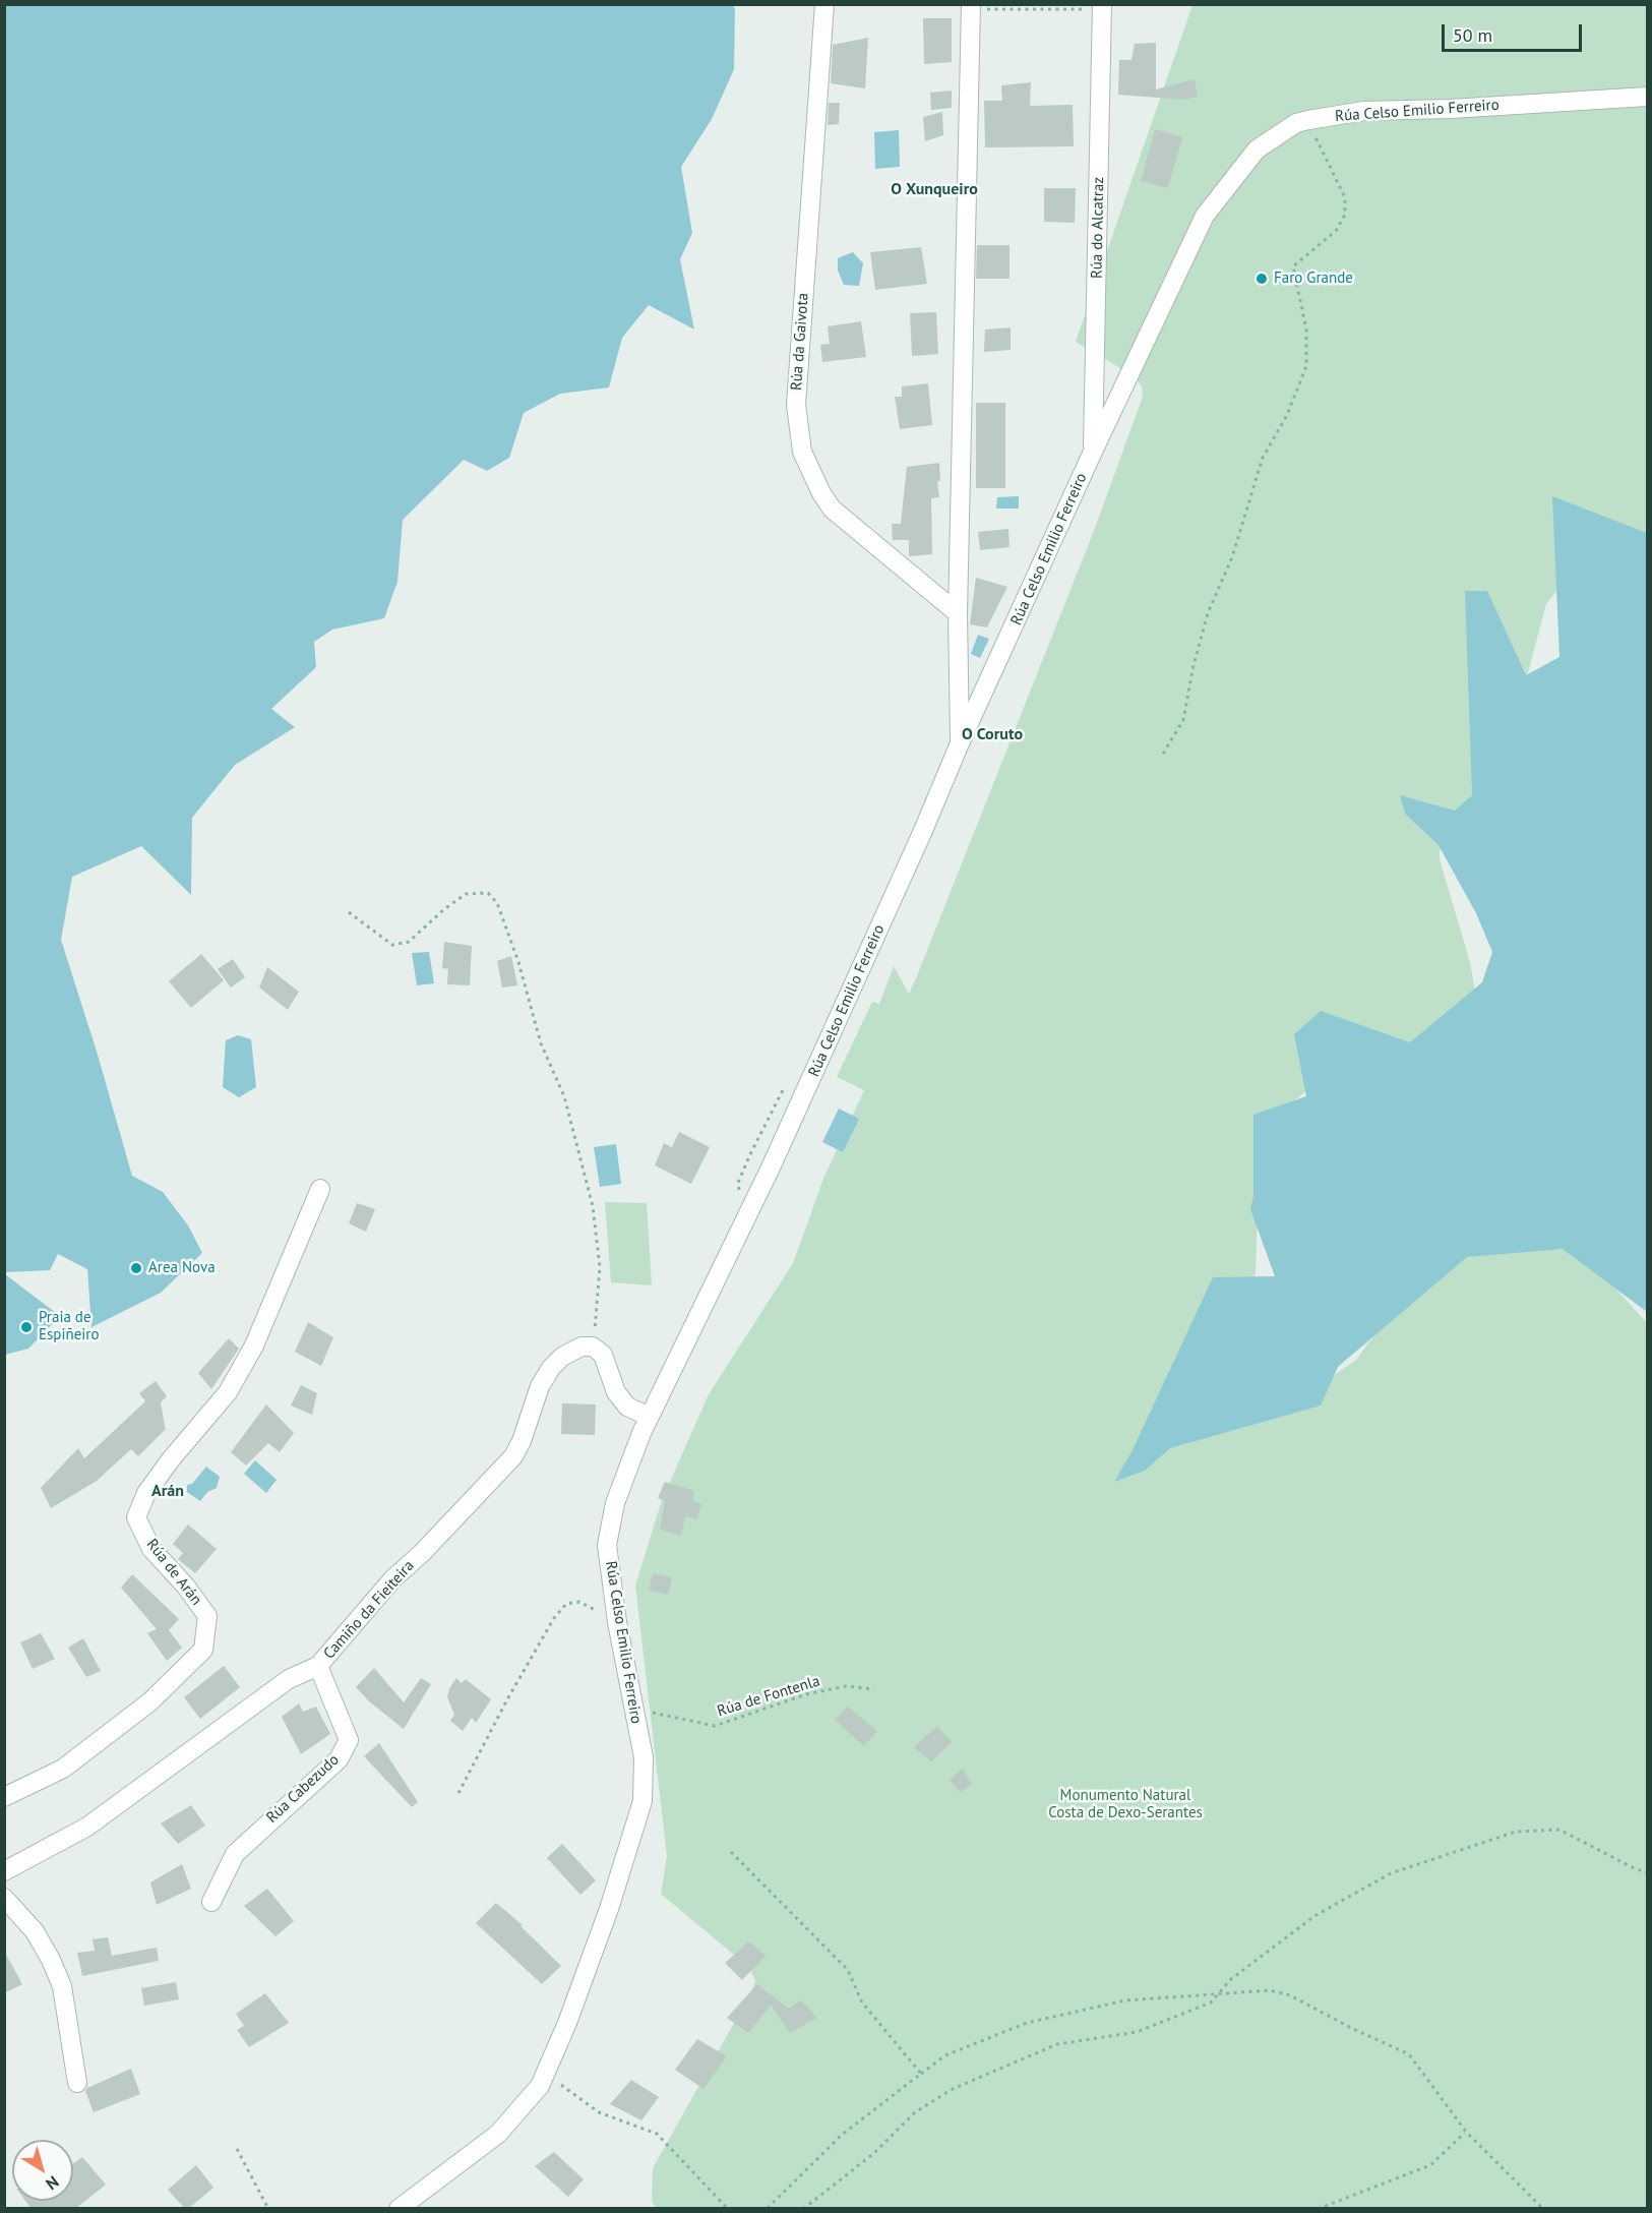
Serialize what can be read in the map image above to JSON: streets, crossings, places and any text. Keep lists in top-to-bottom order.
{
  "streets": {
    "street": [
      "Rúa Celso Emilio Ferreiro",
      "Rúa do Alcatraz",
      "Rúa da Gaivota",
      "Rúa de Arán",
      "Camiño da Fieiteira",
      "Rúa Cabezudo"
    ],
    "path": ["Rúa de Fontenla"]
  },
  "crossings": [
    ["Rúa Celso Emilio Ferreiro", "Rúa do Alcatraz"],
    ["Rúa Celso Emilio Ferreiro", "Rúa de Fontenla"],
    ["Camiño da Fieiteira", "Rúa Cabezudo"]
  ],
  "districts": ["O Xunqueiro", "O Coruto", "Arán"],
  "parks": ["Monumento Natural Costa de Dexo-Serantes"],
  "places": ["Faro Grande", "Area Nova", "Praia de Espiñeiro"],
  "scale_bar": "50 m",
  "north": "bottom right"
}
